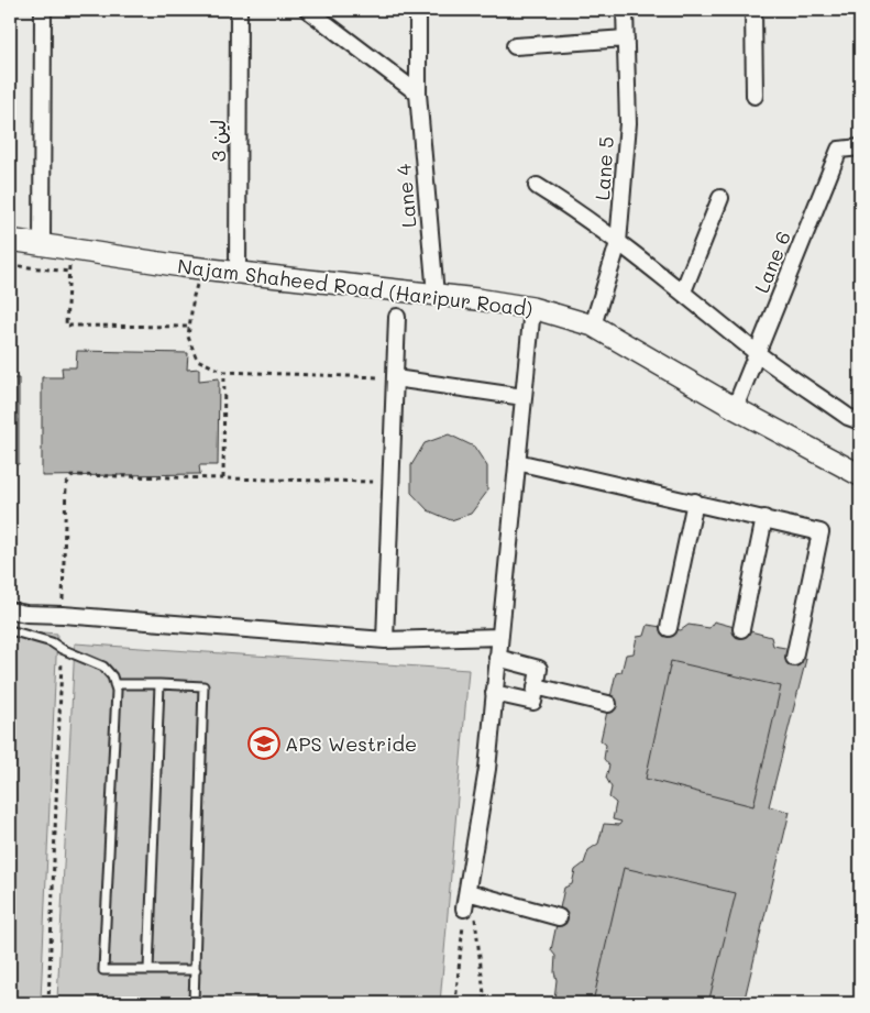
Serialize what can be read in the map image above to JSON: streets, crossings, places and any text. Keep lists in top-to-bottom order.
{
  "streets": {
    "main road": ["Najam Shaheed Road (Haripur Road)"],
    "street": [
      "لین 3",
      "Lane 5",
      "Lane 4",
      "Lane 6"
    ]
  },
  "crossings": [
    ["لین 3", "Najam Shaheed Road (Haripur Road)"],
    ["Lane 5", "Najam Shaheed Road (Haripur Road)"],
    ["Lane 4", "Najam Shaheed Road (Haripur Road)"],
    ["Lane 6", "Najam Shaheed Road (Haripur Road)"]
  ],
  "places": {
    "school or university": ["APS Westride"]
  }
}
